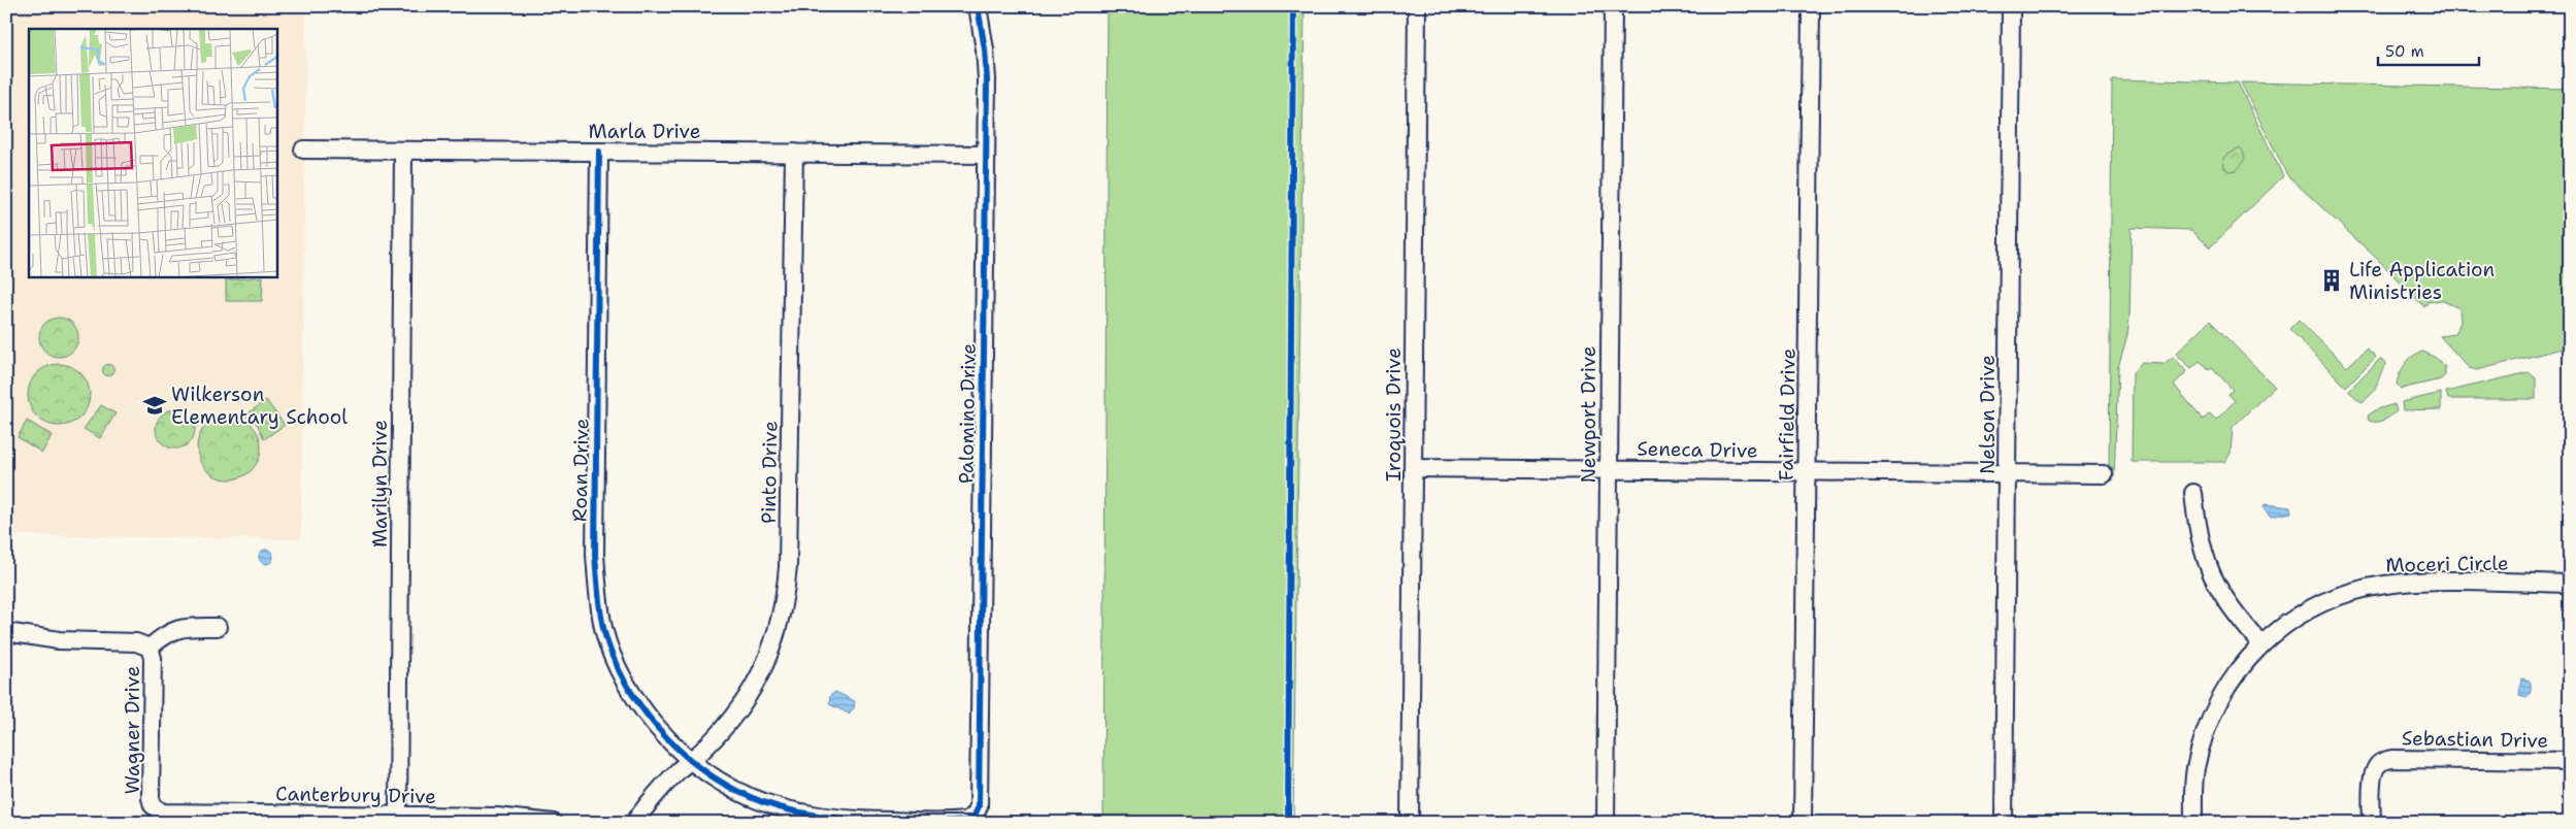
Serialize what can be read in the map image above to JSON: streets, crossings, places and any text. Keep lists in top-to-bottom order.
{
  "streets": {
    "street": [
      "Marla Drive",
      "Palomino Drive",
      "Iroquois Drive",
      "Newport Drive",
      "Fairfield Drive",
      "Nelson Drive",
      "Seneca Drive",
      "Roan Drive",
      "Pinto Drive",
      "Marilyn Drive",
      "Moceri Circle",
      "Wagner Drive",
      "Sebastian Drive",
      "Canterbury Drive"
    ]
  },
  "crossings": [
    ["Marla Drive", "Palomino Drive"],
    ["Marla Drive", "Roan Drive"],
    ["Marla Drive", "Pinto Drive"],
    ["Marla Drive", "Marilyn Drive"],
    ["Palomino Drive", "Roan Drive"],
    ["Palomino Drive", "Pinto Drive"],
    ["Iroquois Drive", "Seneca Drive"],
    ["Newport Drive", "Seneca Drive"],
    ["Fairfield Drive", "Seneca Drive"],
    ["Nelson Drive", "Seneca Drive"],
    ["Roan Drive", "Pinto Drive"],
    ["Marilyn Drive", "Canterbury Drive"],
    ["Wagner Drive", "Canterbury Drive"]
  ],
  "places": {
    "building": ["Life Application Ministries"],
    "school or university": ["Wilkerson Elementary School"]
  },
  "scale_bar": "50 m"
}
